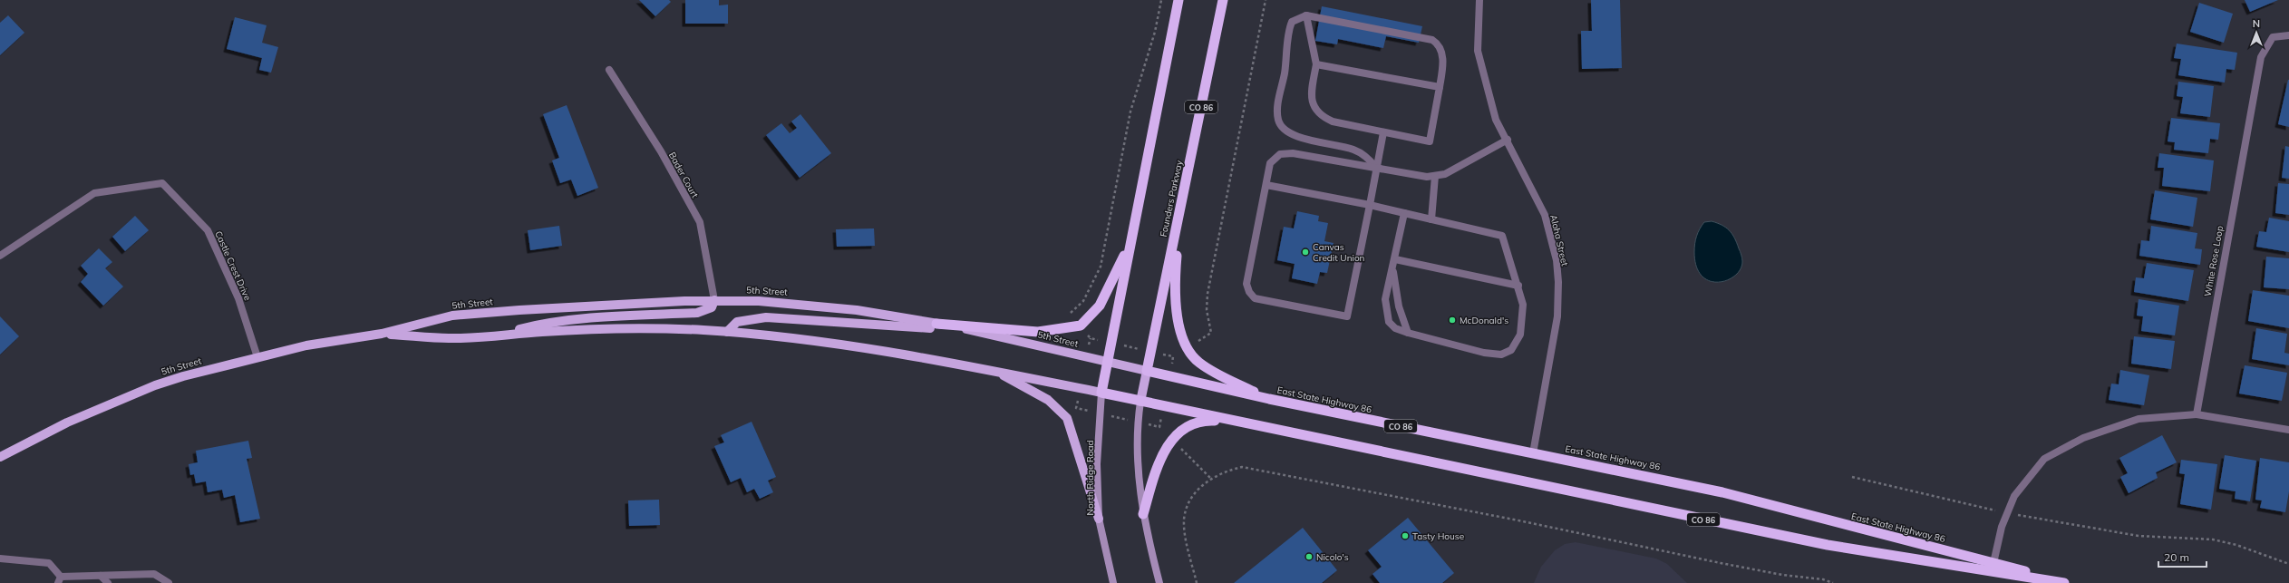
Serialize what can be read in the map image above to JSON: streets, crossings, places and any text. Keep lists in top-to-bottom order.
{
  "streets": {
    "highway": [
      "CO 86",
      "Founders Parkway",
      "5th Street",
      "East State Highway 86"
    ],
    "main road": ["North Ridge Road"],
    "street": [
      "Bader Court",
      "Aloha Street",
      "White Rose Loop",
      "Castle Crest Drive"
    ]
  },
  "crossings": [
    ["CO 86", "Founders Parkway"],
    ["CO 86", "5th Street"],
    ["CO 86", "East State Highway 86"],
    ["Bader Court", "5th Street"],
    ["Founders Parkway", "5th Street"],
    ["Founders Parkway", "East State Highway 86"],
    ["Aloha Street", "East State Highway 86"],
    ["Castle Crest Drive", "5th Street"],
    ["5th Street", "East State Highway 86"],
    ["5th Street", "North Ridge Road"]
  ],
  "places": [
    "Canvas Credit Union",
    "McDonald's",
    "Tasty House",
    "Nicolo's"
  ],
  "scale_bar": "20 m",
  "north": "top"
}
